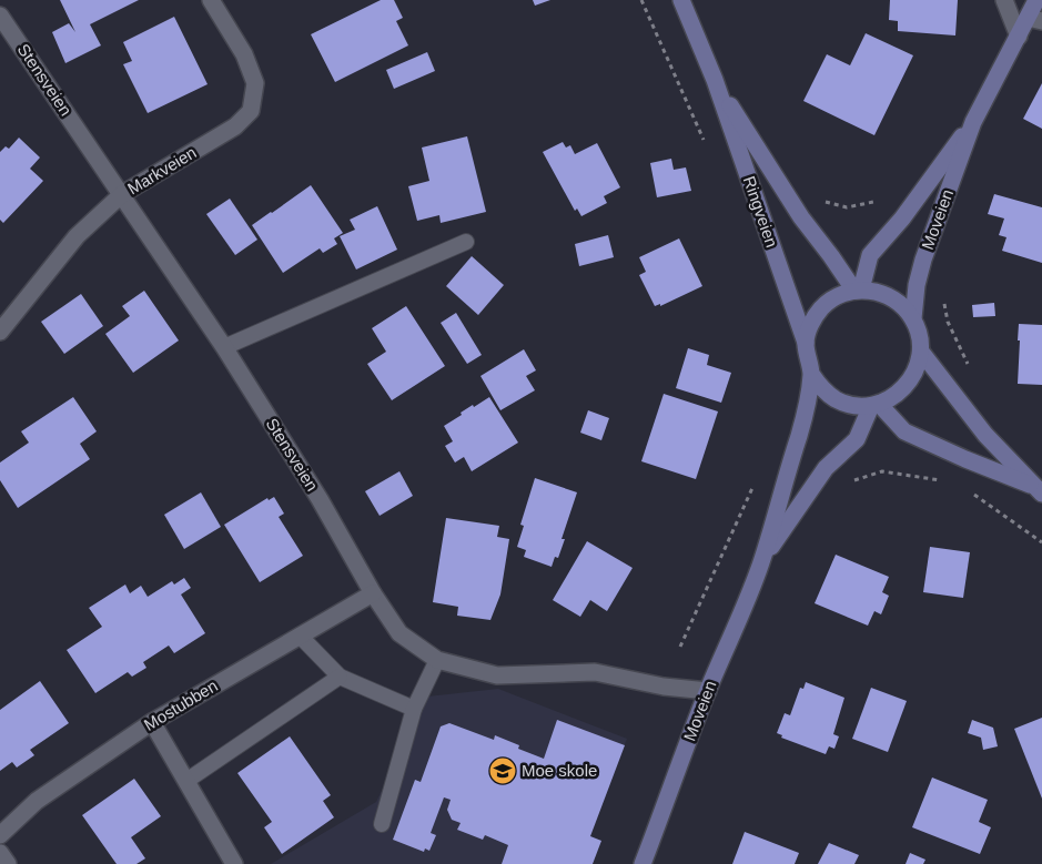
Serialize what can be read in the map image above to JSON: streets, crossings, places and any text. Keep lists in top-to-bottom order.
{
  "streets": {
    "main road": ["Ringveien", "Moveien"],
    "street": ["Stensveien", "Markveien", "Mostubben"]
  },
  "crossings": [
    ["Stensveien", "Markveien"],
    ["Stensveien", "Moveien"],
    ["Stensveien", "Mostubben"],
    ["Ringveien", "Moveien"]
  ],
  "places": {
    "school or university": ["Moe skole"]
  }
}
